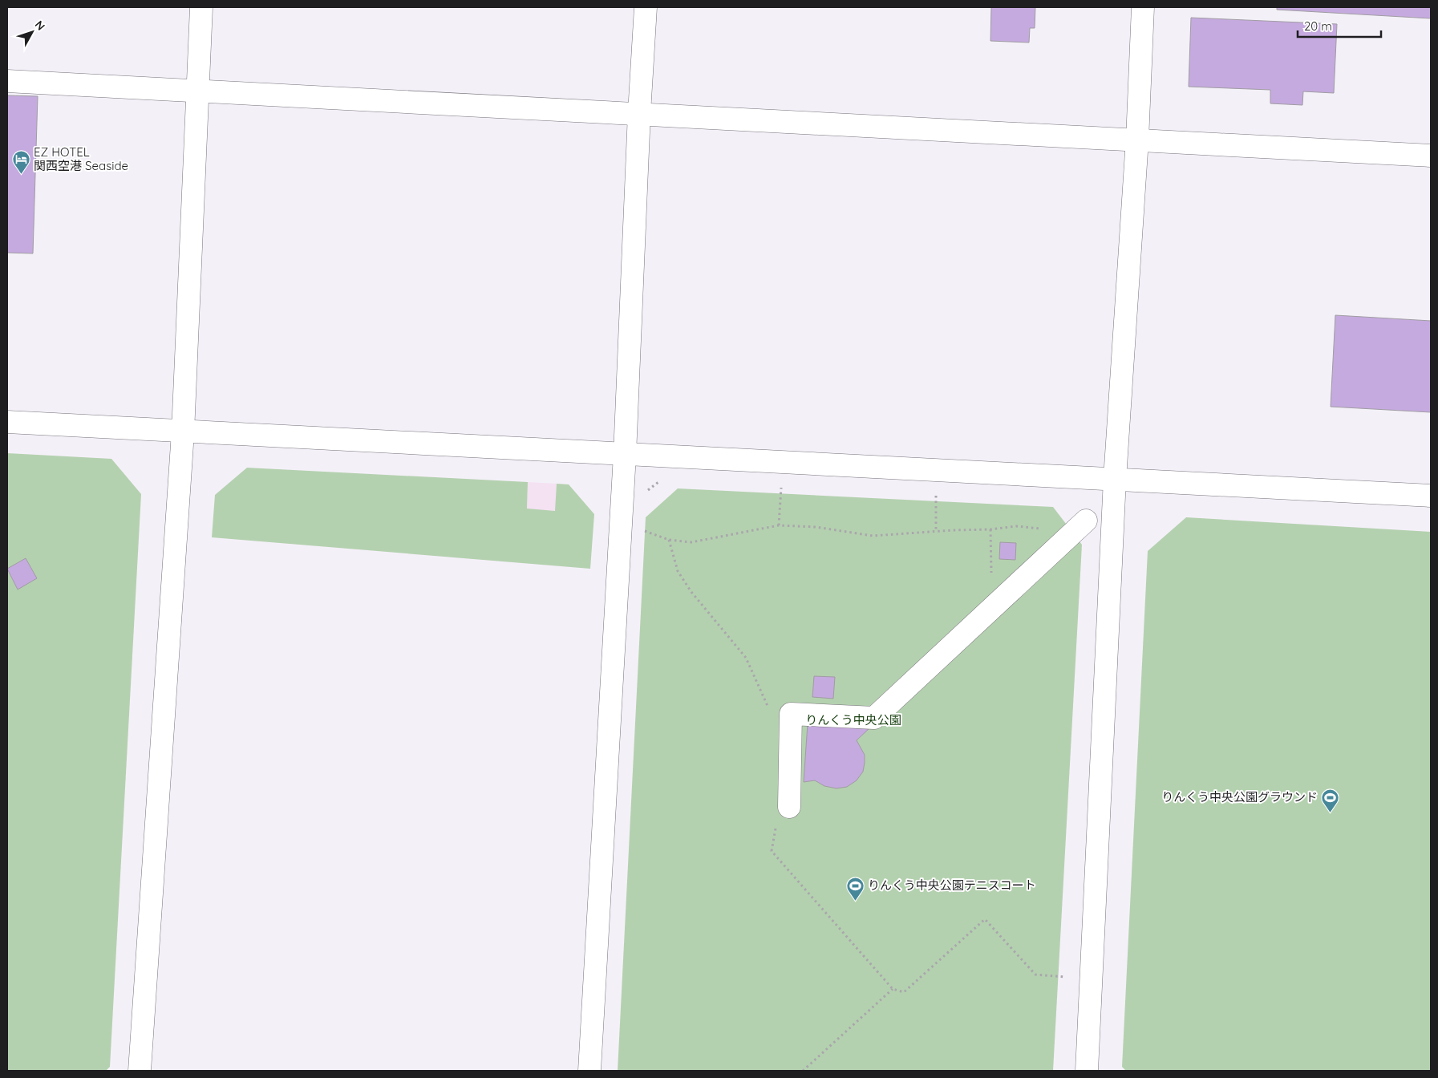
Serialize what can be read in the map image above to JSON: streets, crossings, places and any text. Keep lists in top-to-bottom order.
{
  "parks": ["りんくう中央公園"],
  "places": {
    "hotel": ["EZ HOTEL 関西空港 Seaside"],
    "sports": ["りんくう中央公園グラウンド", "りんくう中央公園テニスコート"]
  },
  "scale_bar": "20 m",
  "north": "top right"
}
